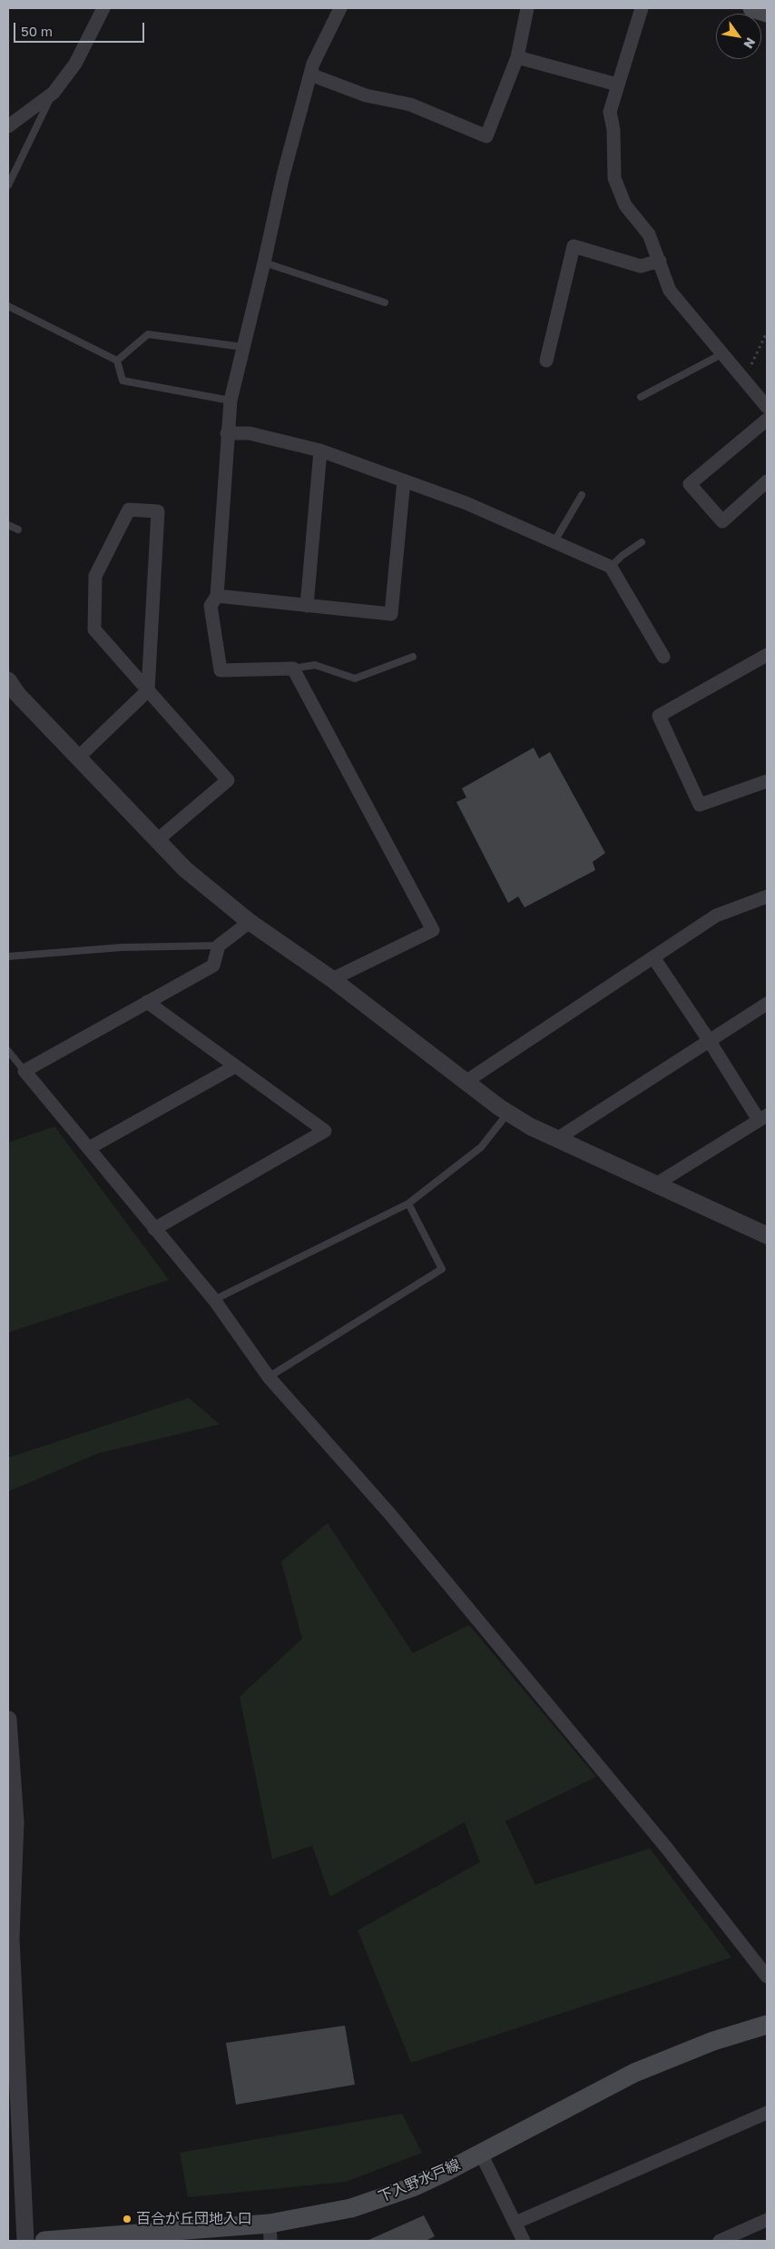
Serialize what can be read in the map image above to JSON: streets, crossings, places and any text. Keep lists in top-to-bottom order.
{
  "streets": {
    "main road": ["下入野水戸線"]
  },
  "places": ["百合が丘団地入口"],
  "scale_bar": "50 m",
  "north": "bottom right"
}
